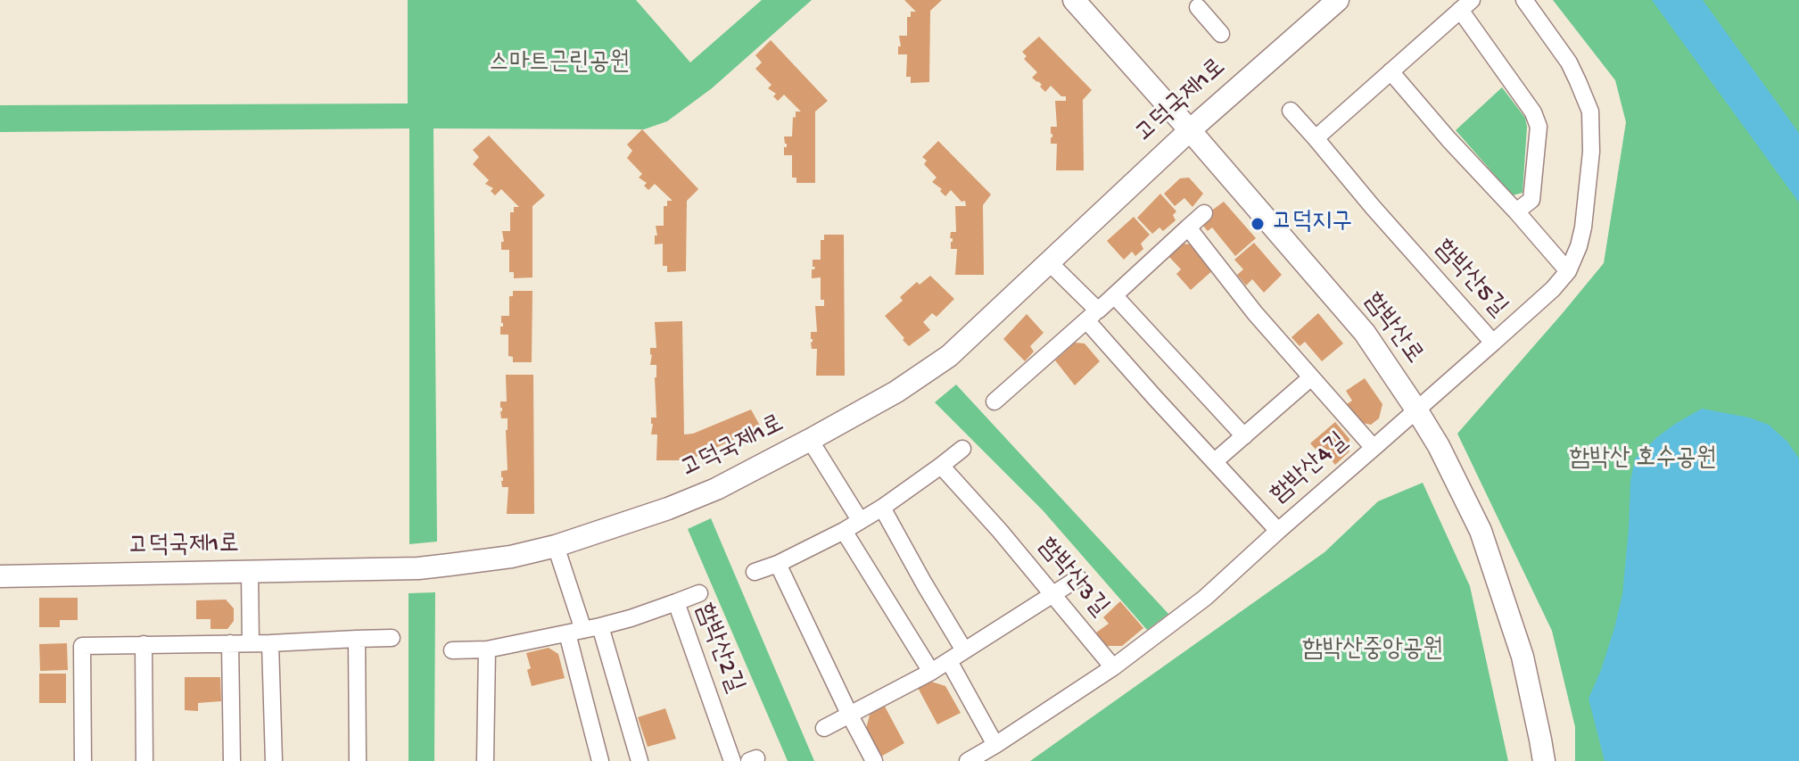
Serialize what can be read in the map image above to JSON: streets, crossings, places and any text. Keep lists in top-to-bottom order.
{
  "streets": {
    "street": [
      "고덕국제1로",
      "함박산5길",
      "함박산로",
      "함박산4길",
      "함박산3길",
      "함박산2길"
    ]
  },
  "crossings": [
    ["고덕국제1로", "함박산로"],
    ["고덕국제1로", "함박산4길"]
  ],
  "parks": ["스마트근린공원", "함박산 호수공원", "함박산중앙공원"],
  "places": ["고덕지구"]
}
